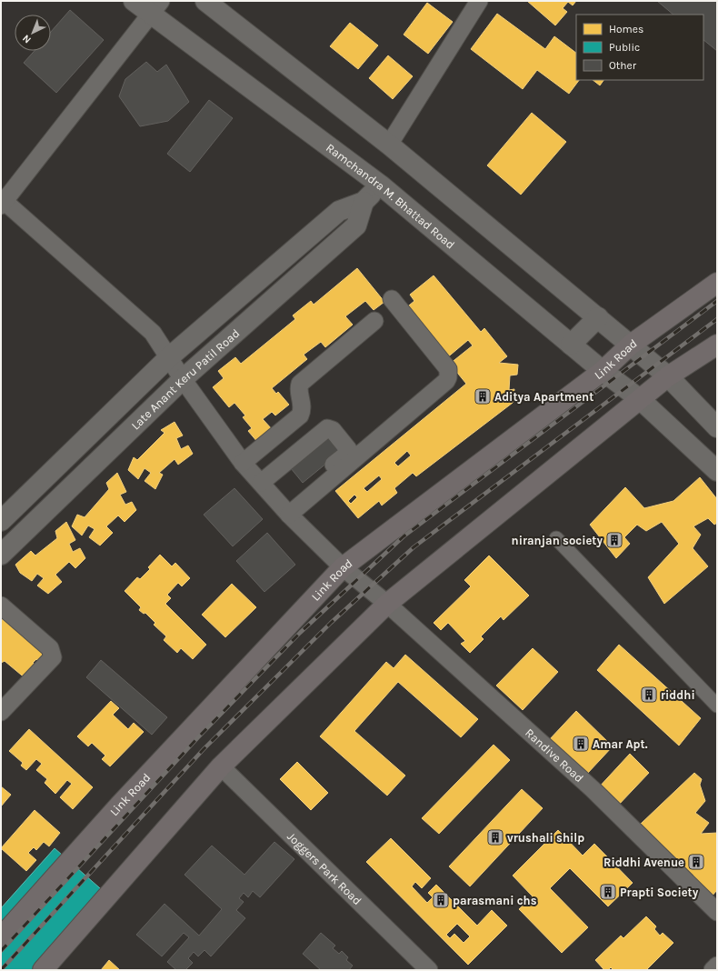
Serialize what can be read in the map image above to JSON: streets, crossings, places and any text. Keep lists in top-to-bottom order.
{
  "streets": {
    "main road": ["Ramchandra M. Bhattad Road", "Link Road", "Late Anant Keru Patil Road"],
    "street": ["Randive Road", "Joggers Park Road"]
  },
  "crossings": [
    ["Ramchandra M. Bhattad Road", "Link Road"],
    ["Ramchandra M. Bhattad Road", "Late Anant Keru Patil Road"],
    ["Link Road", "Randive Road"],
    ["Late Anant Keru Patil Road", "Randive Road"]
  ],
  "places": {
    "building": [
      "Aditya Apartment",
      "niranjan society",
      "riddhi",
      "Amar Apt.",
      "vrushali shilp",
      "Riddhi Avenue",
      "Prapti Society",
      "parasmani chs"
    ]
  },
  "legend": ["Homes", "Public", "Other"],
  "north": "bottom left"
}
